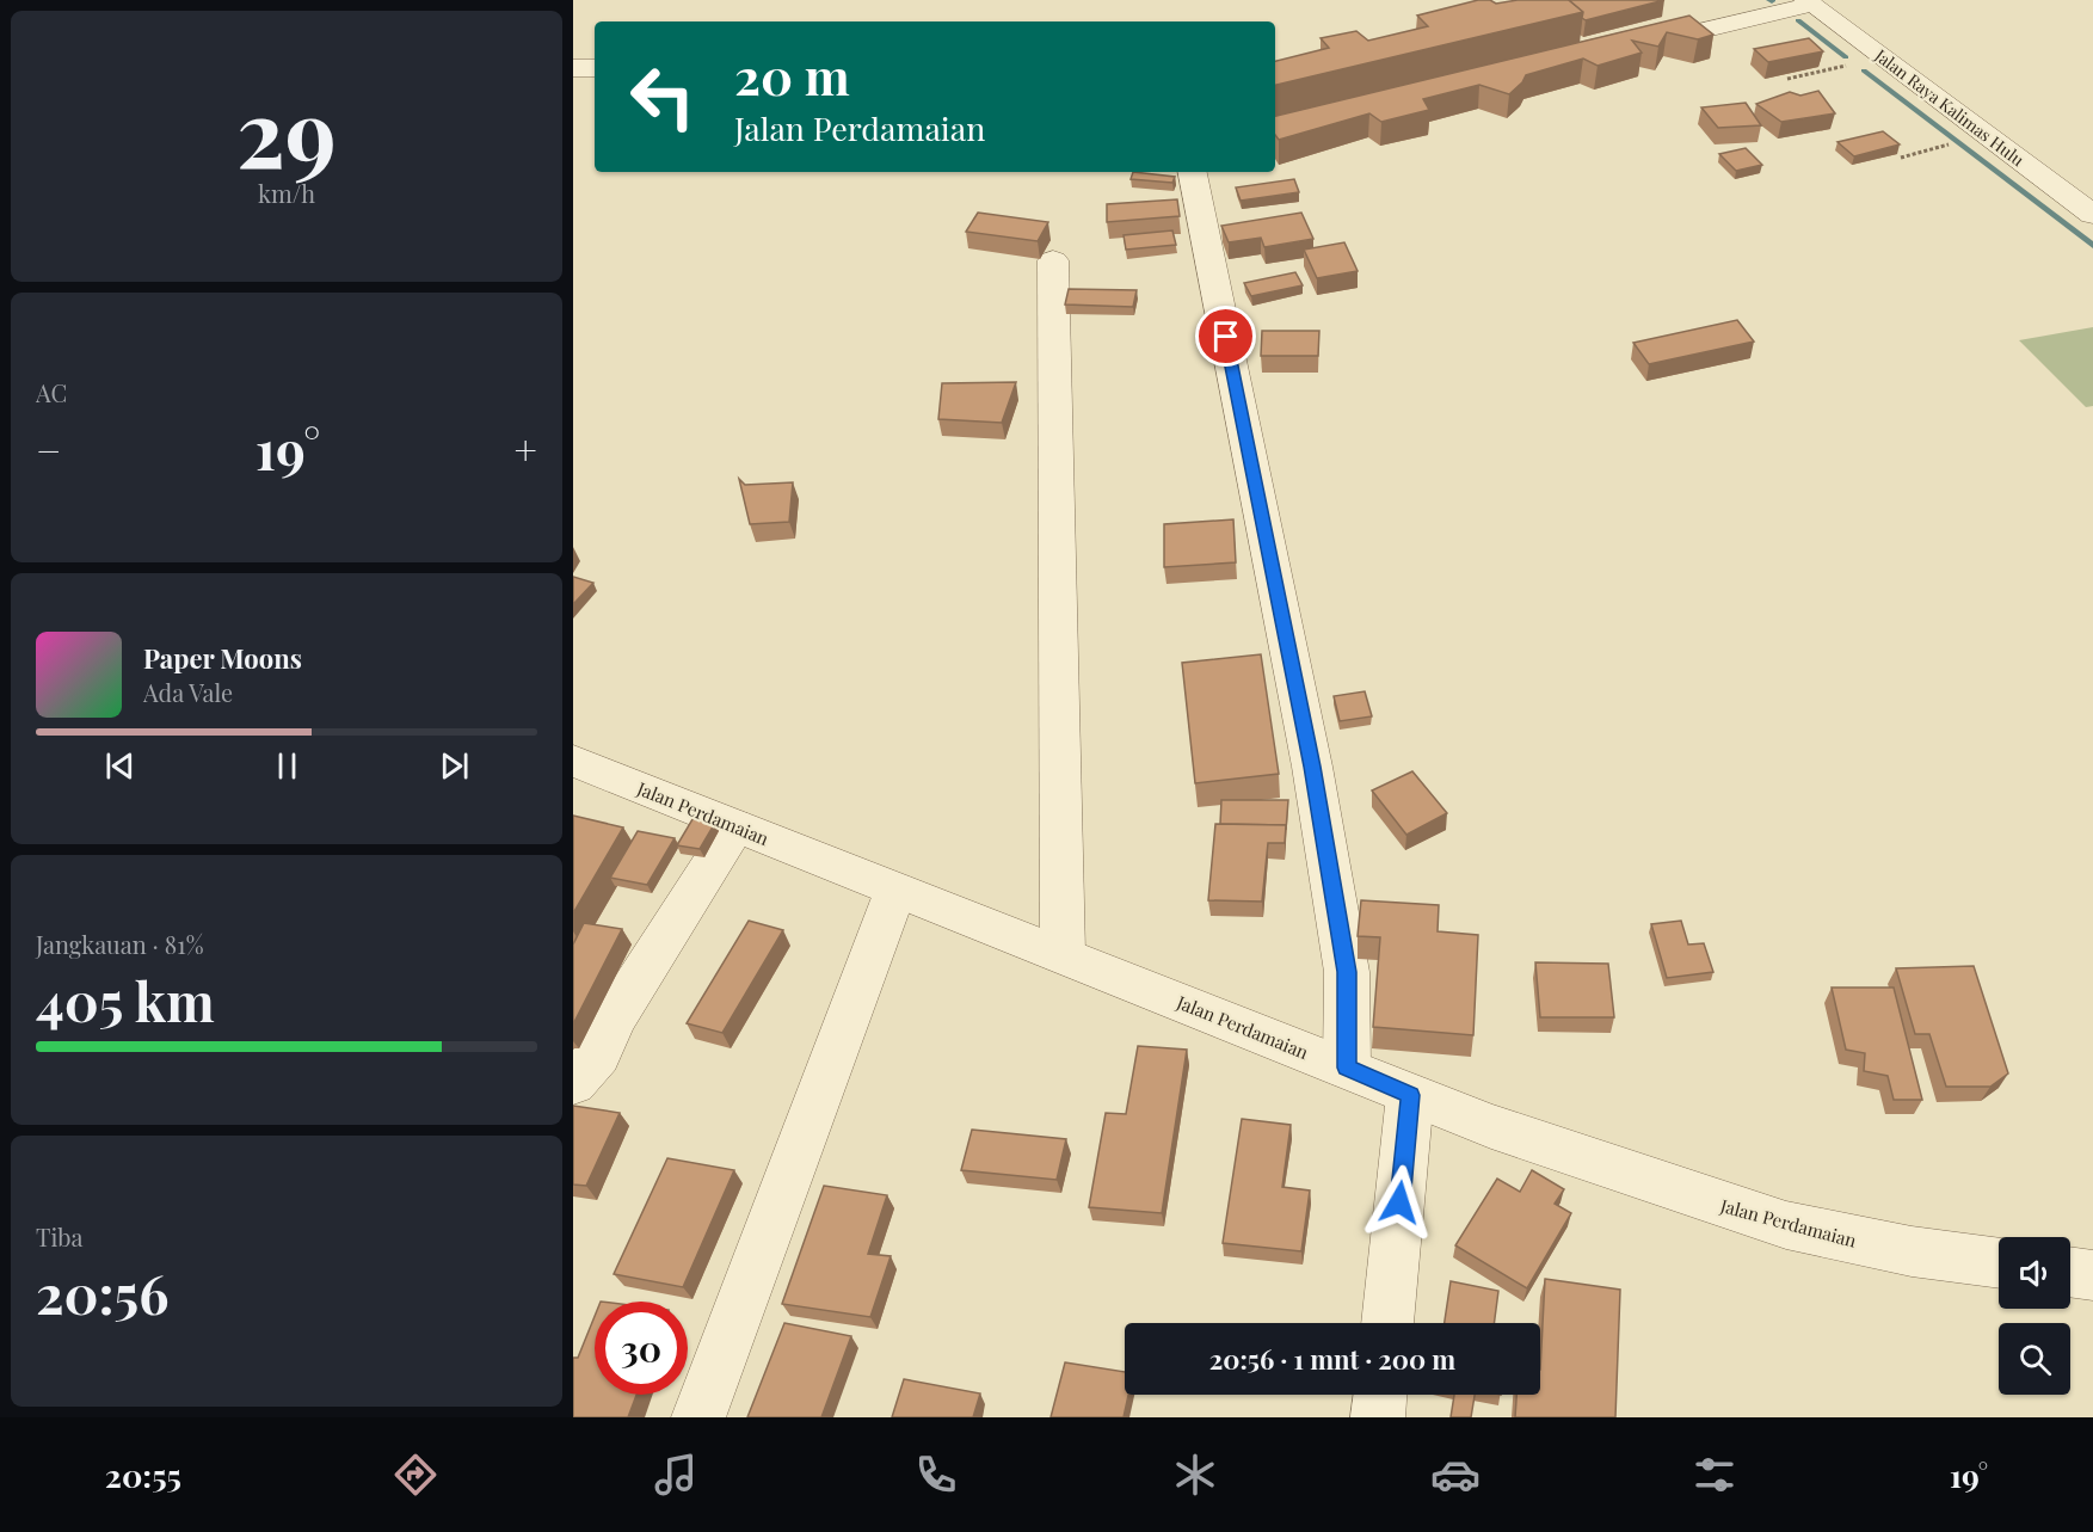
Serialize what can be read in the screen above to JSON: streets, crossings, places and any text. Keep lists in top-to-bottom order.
{
  "streets": {
    "street": ["Jalan Raya Kalimas Hulu", "Jalan Perdamaian"]
  },
  "page": {
    "tile": [
      ["29", "km/h"],
      "AC",
      ["Jangkauan · 81%", "405 km"],
      ["Tiba", "20:56"]
    ],
    "turn": ["20 m", "Jalan Perdamaian"],
    "heat": ["−", "19°", "+"],
    "song": ["Paper Moons", "Ada Vale"],
    "limit": "30",
    "trip": "20:56 · 1 mnt · 200 m",
    "tabs": ["20:55", "19°"]
  }
}
